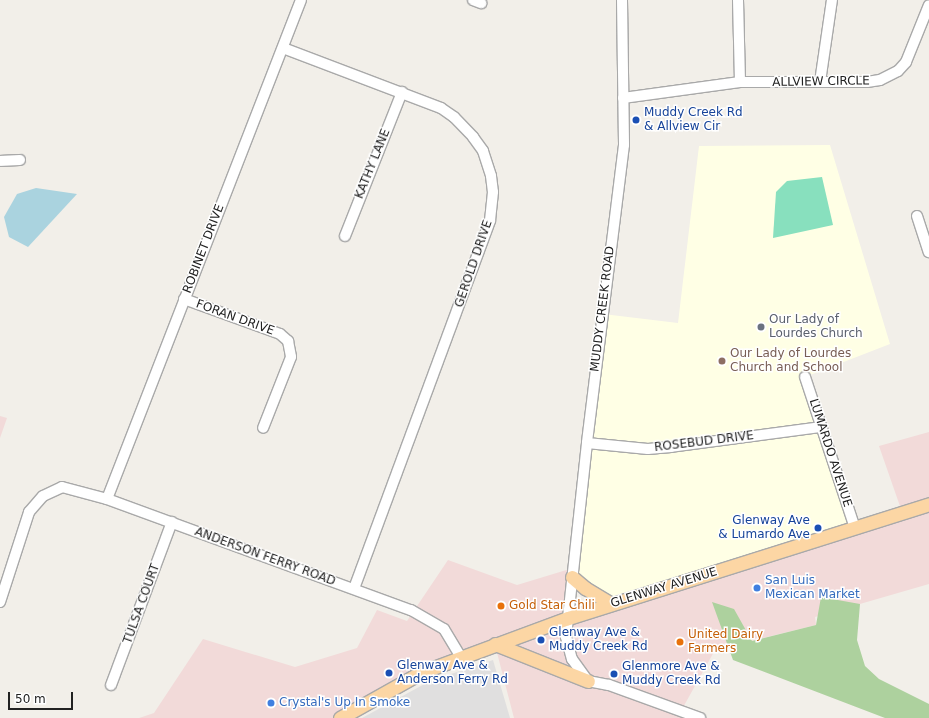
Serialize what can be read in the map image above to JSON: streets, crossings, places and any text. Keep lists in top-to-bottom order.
{
  "streets": {
    "main road": ["GLENWAY AVENUE"],
    "street": [
      "ALLVIEW CIRCLE",
      "KATHY LANE",
      "ROBINET DRIVE",
      "GEROLD DRIVE",
      "MUDDY CREEK ROAD",
      "FORAN DRIVE",
      "ROSEBUD DRIVE",
      "LUMARDO AVENUE",
      "ANDERSON FERRY ROAD",
      "TULSA COURT"
    ]
  },
  "crossings": [
    ["ALLVIEW CIRCLE", "MUDDY CREEK ROAD"],
    ["KATHY LANE", "GEROLD DRIVE"],
    ["ROBINET DRIVE", "GEROLD DRIVE"],
    ["ROBINET DRIVE", "FORAN DRIVE"],
    ["ROBINET DRIVE", "ANDERSON FERRY ROAD"],
    ["GEROLD DRIVE", "ANDERSON FERRY ROAD"],
    ["MUDDY CREEK ROAD", "ROSEBUD DRIVE"],
    ["MUDDY CREEK ROAD", "GLENWAY AVENUE"],
    ["ROSEBUD DRIVE", "LUMARDO AVENUE"],
    ["LUMARDO AVENUE", "GLENWAY AVENUE"],
    ["ANDERSON FERRY ROAD", "GLENWAY AVENUE"],
    ["ANDERSON FERRY ROAD", "TULSA COURT"]
  ],
  "places": [
    "Muddy Creek Rd & Allview Cir",
    "Our Lady of Lourdes Church",
    "Our Lady of Lourdes Church and School",
    "Glenway Ave & Lumardo Ave",
    "San Luis Mexican Market",
    "Gold Star Chili",
    "Glenway Ave & Muddy Creek Rd",
    "United Dairy Farmers",
    "Glenway Ave & Anderson Ferry Rd",
    "Glenmore Ave & Muddy Creek Rd",
    "Crystal's Up In Smoke"
  ],
  "scale_bar": "50 m"
}
